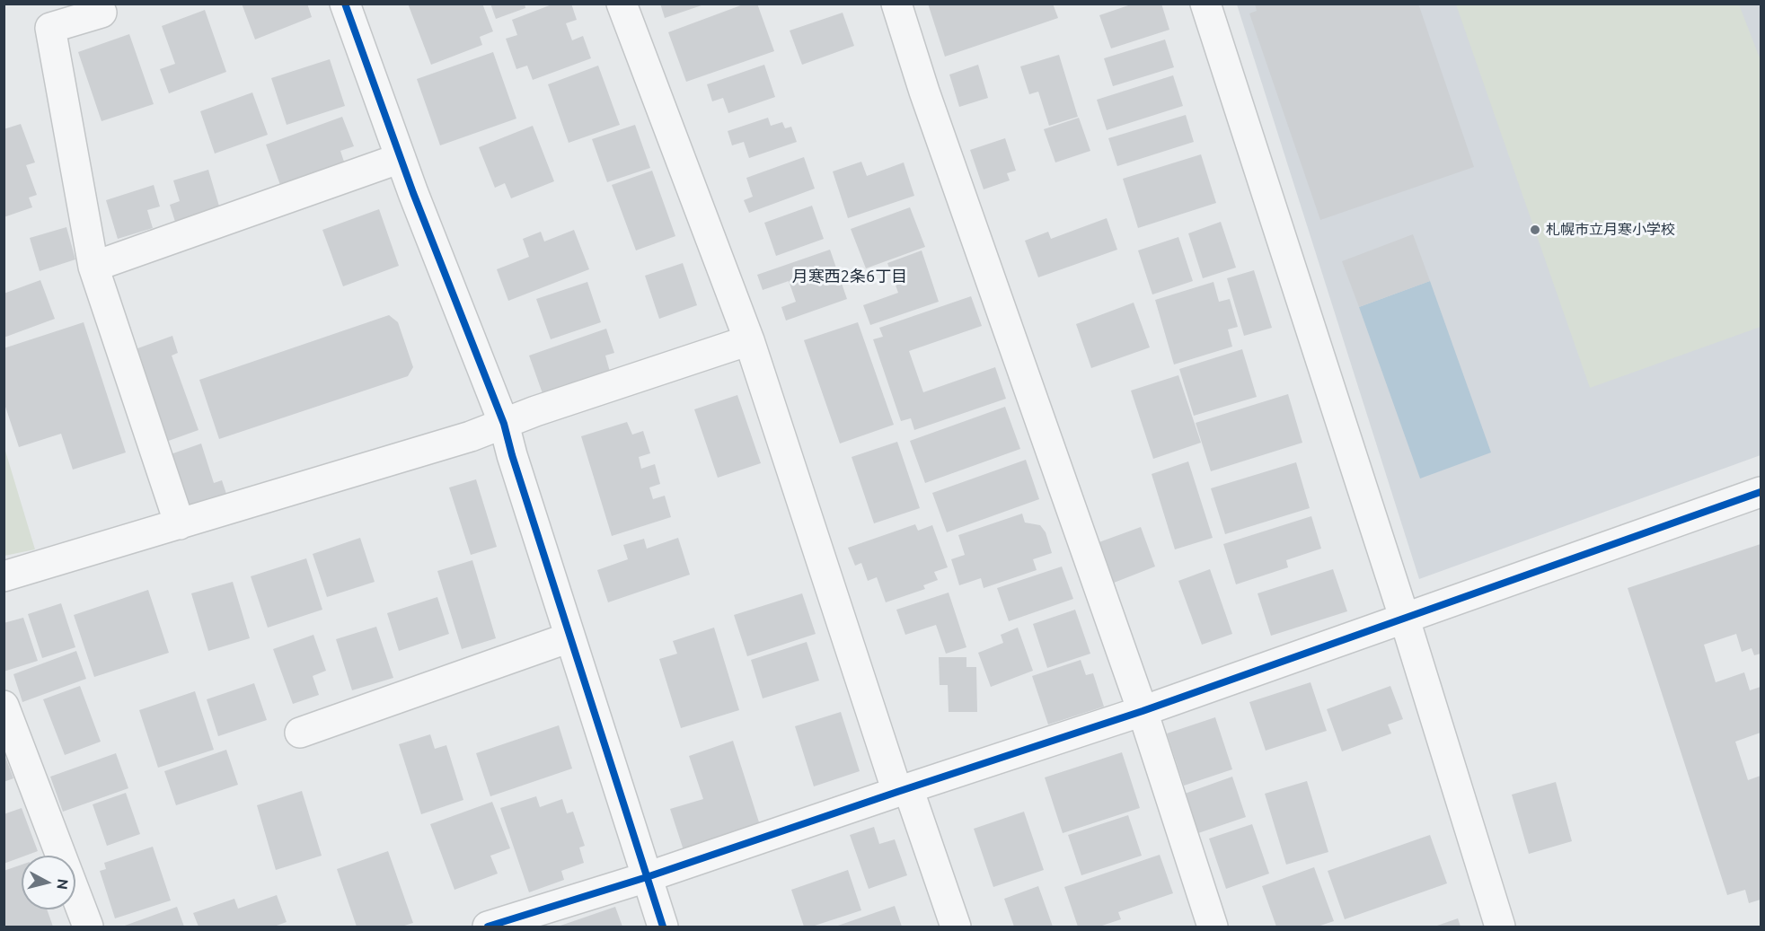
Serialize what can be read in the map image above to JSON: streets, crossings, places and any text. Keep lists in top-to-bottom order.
{
  "districts": ["月寒西2条6丁目"],
  "places": ["札幌市立月寒小学校"],
  "north": "right"
}
